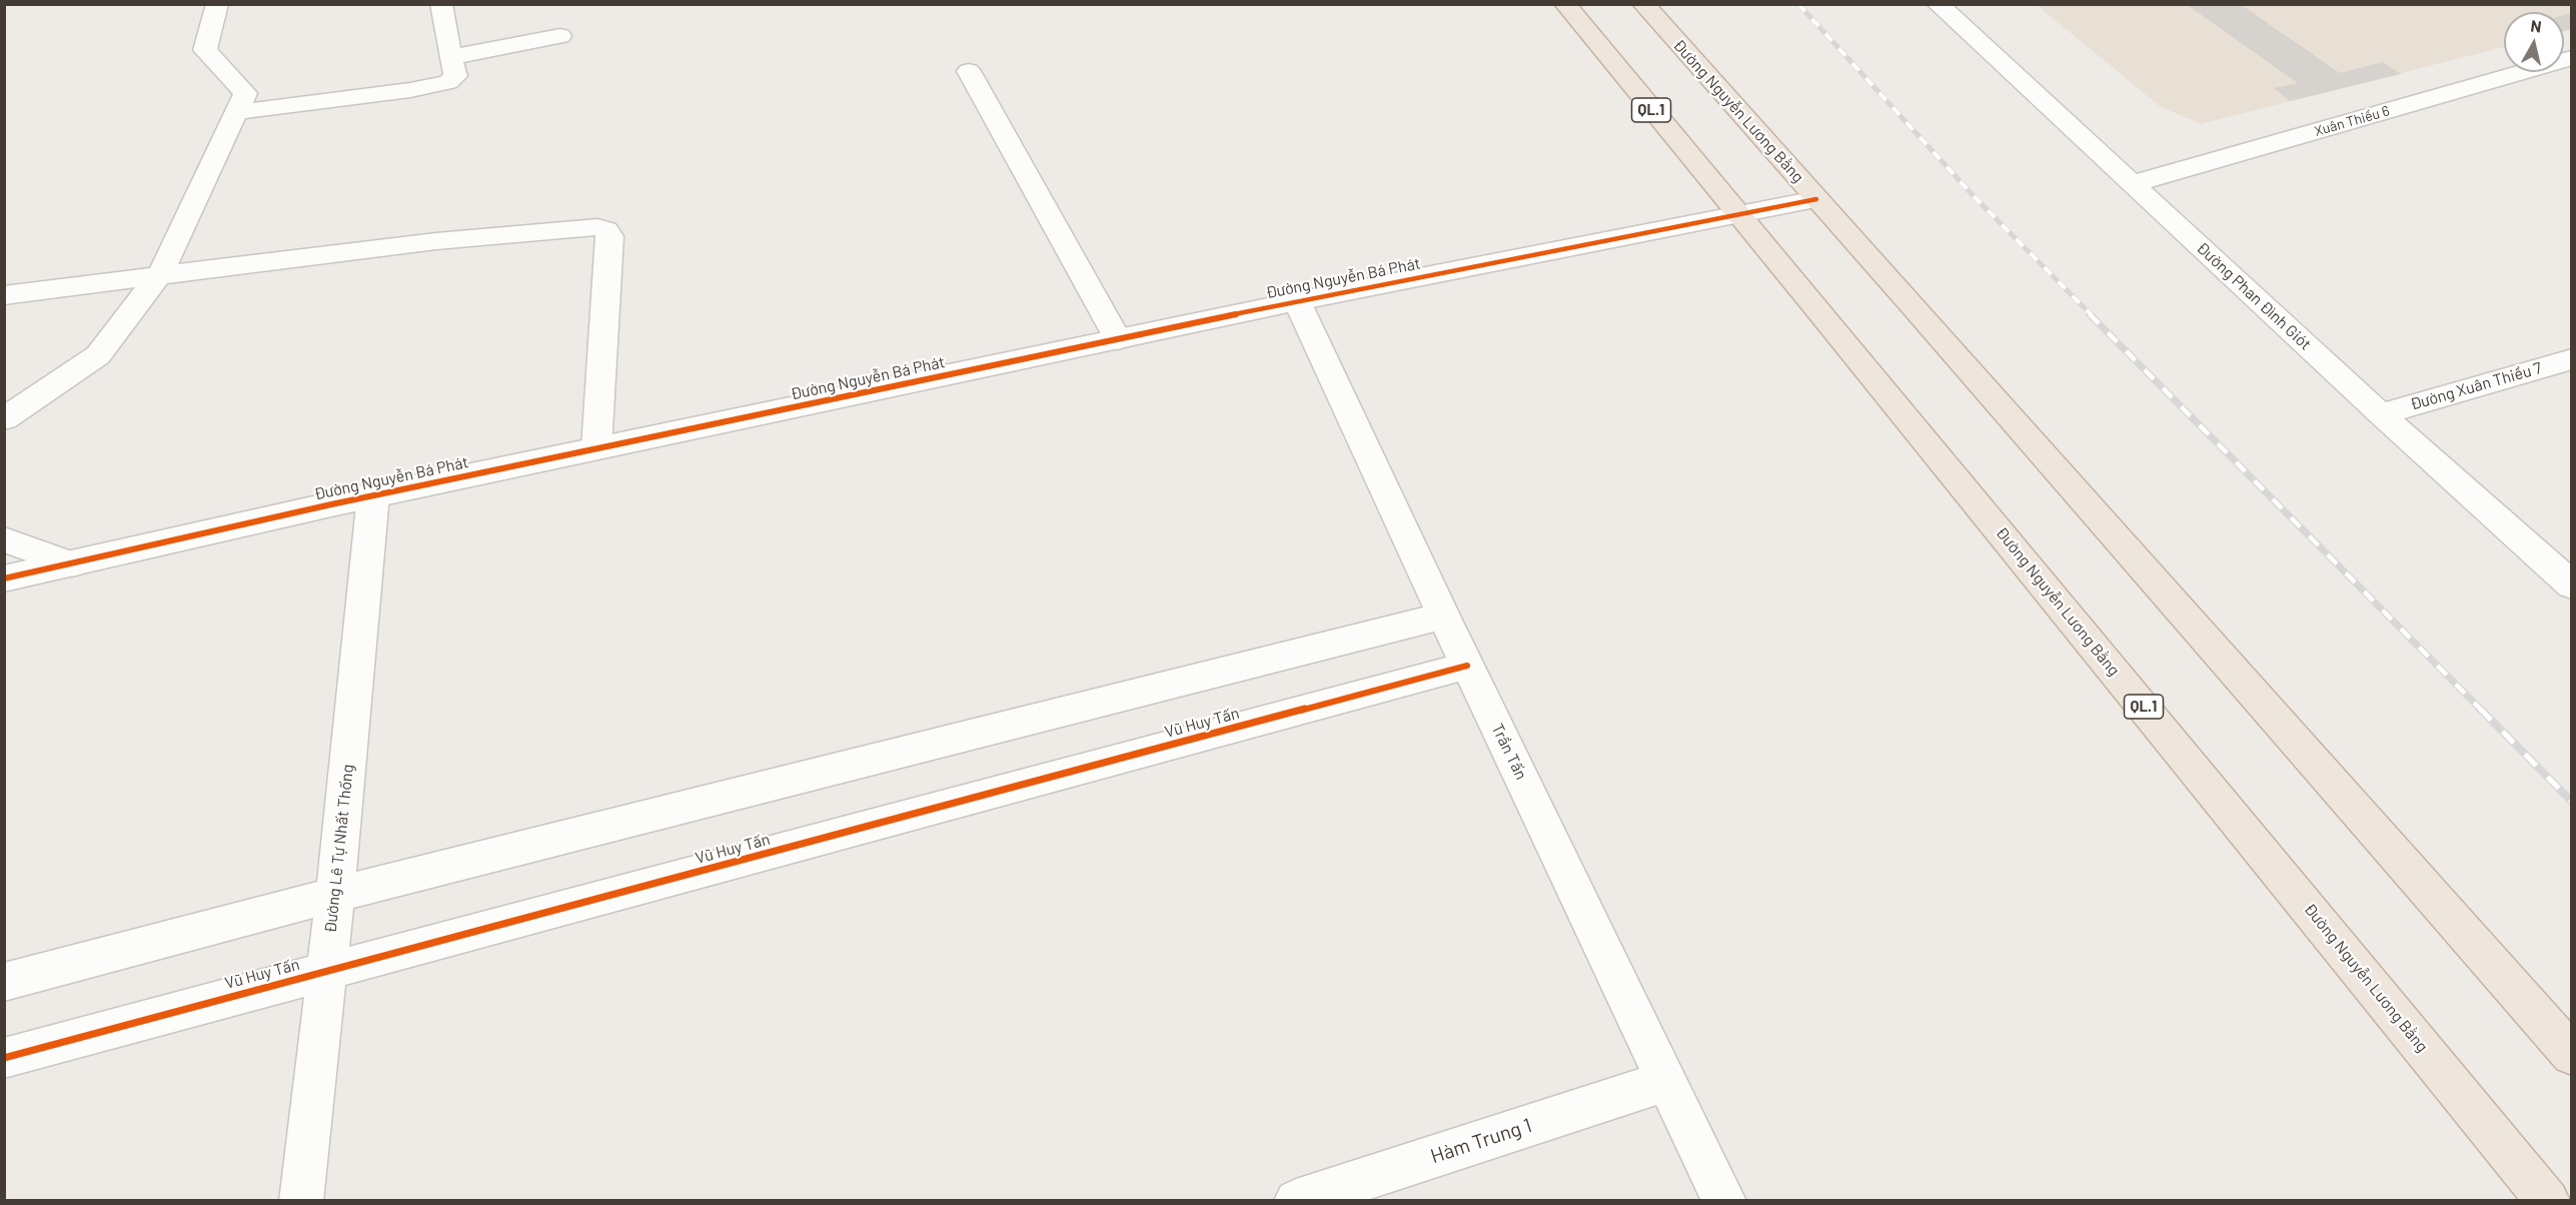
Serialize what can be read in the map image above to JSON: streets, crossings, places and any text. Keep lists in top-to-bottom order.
{
  "streets": {
    "highway": ["QL.1", "Đường Nguyễn Lương Bằng"],
    "street": [
      "Xuân Thiều 6",
      "Đường Nguyễn Bá Phát",
      "Đường Phan Đình Giót",
      "Đường Xuân Thiều 7",
      "Vũ Huy Tấn",
      "Trần Tấn",
      "Đường Lê Tự Nhất Thống",
      "Hàm Trung 1"
    ]
  },
  "crossings": [
    ["Đường Nguyễn Lương Bằng", "Đường Nguyễn Bá Phát"],
    ["Xuân Thiều 6", "Đường Phan Đình Giót"],
    ["Đường Nguyễn Bá Phát", "Trần Tấn"],
    ["Đường Nguyễn Bá Phát", "Đường Lê Tự Nhất Thống"],
    ["Đường Phan Đình Giót", "Đường Xuân Thiều 7"],
    ["Vũ Huy Tấn", "Trần Tấn"],
    ["Vũ Huy Tấn", "Đường Lê Tự Nhất Thống"],
    ["Trần Tấn", "Hàm Trung 1"]
  ],
  "north": "top"
}
